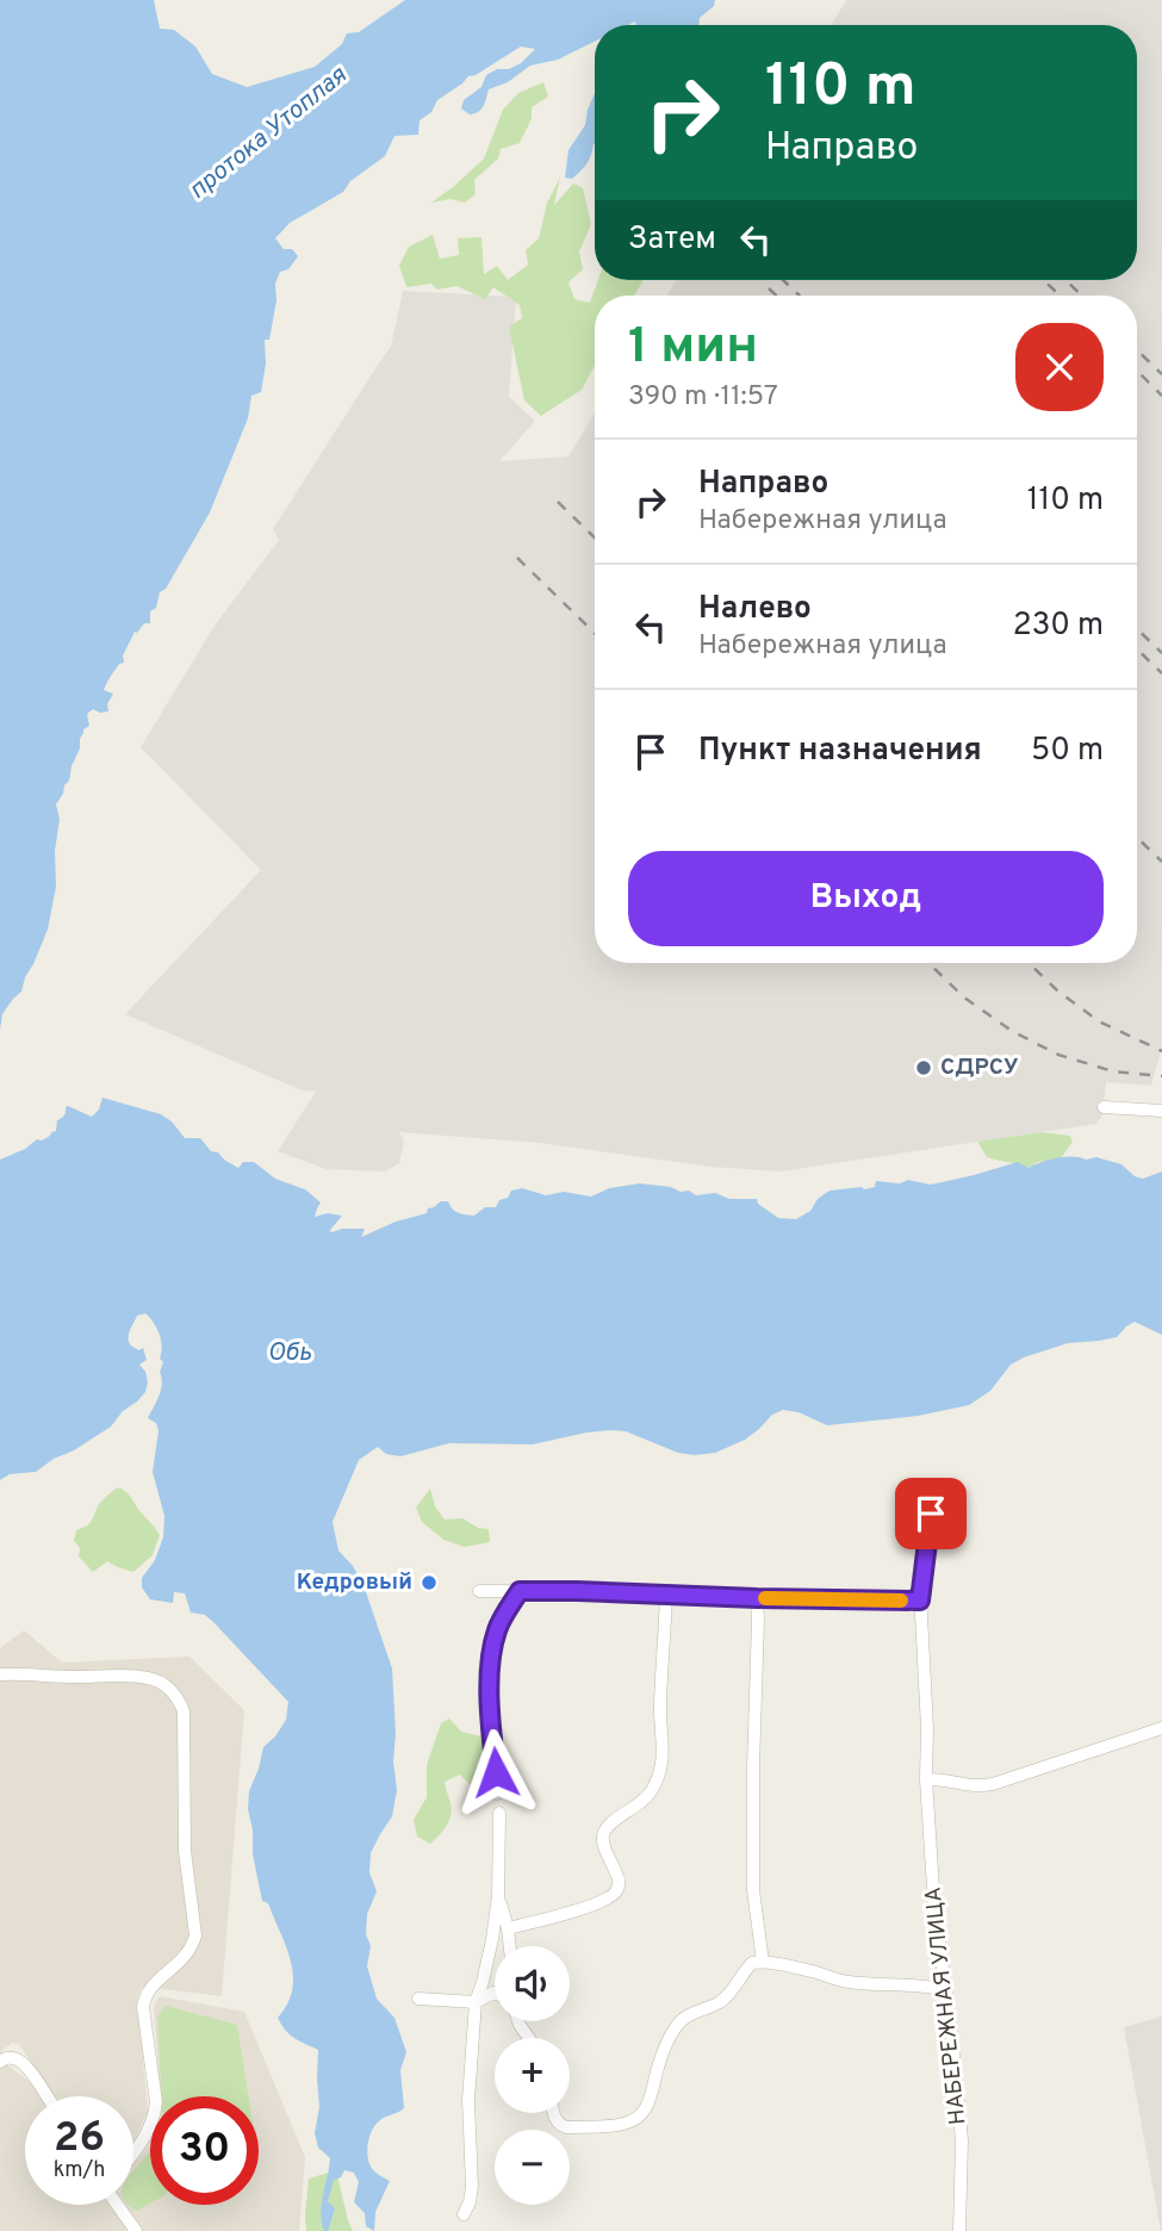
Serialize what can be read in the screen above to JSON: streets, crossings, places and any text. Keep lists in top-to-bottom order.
{
  "streets": {
    "street": ["НАБЕРЕЖНАЯ УЛИЦА"]
  },
  "water": ["протока Утоплая", "Обь"],
  "places": ["СДРСУ", "Кедровый"],
  "page": {
    "turn": ["110 m", "Направо"],
    "then": "Затем",
    "heading": ["1 мин", "390 m · 11:57"],
    "list": [
      {
        "name": "Направо",
        "note": "Набережная улица",
        "value": "110 m"
      },
      {
        "name": "Налево",
        "note": "Набережная улица",
        "value": "230 m"
      },
      {
        "name": "Пункт назначения",
        "value": "50 m"
      }
    ],
    "buttons": "Выход",
    "map_buttons": ["+", "−"],
    "speed": "26 km/h",
    "limit": "30"
  }
}
